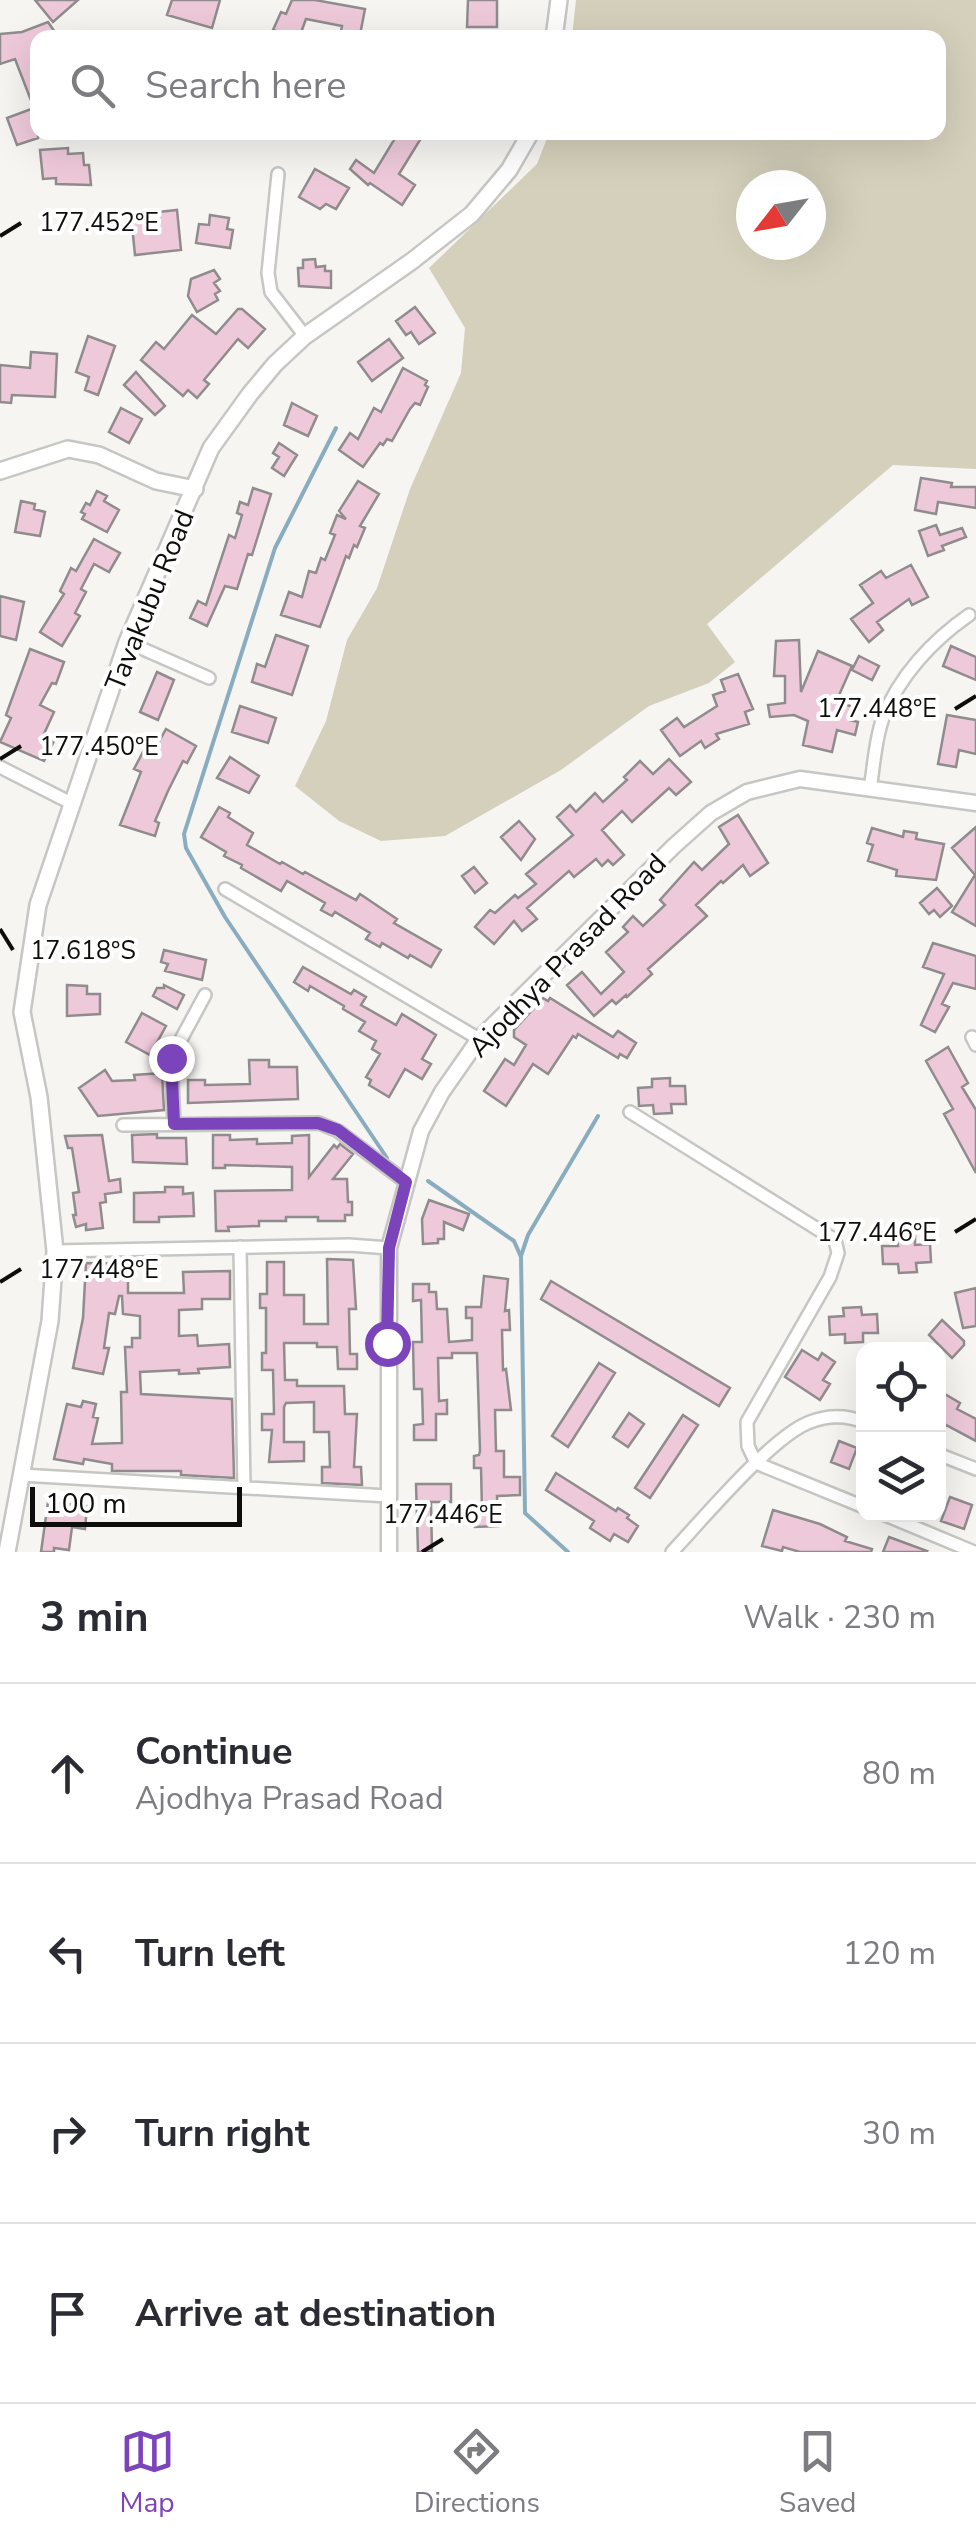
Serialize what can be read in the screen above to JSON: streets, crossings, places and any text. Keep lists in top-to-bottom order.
{
  "streets": {
    "main road": ["Tavakubu Road"],
    "street": ["Ajodhya Prasad Road"]
  },
  "scale_bar": "100 m",
  "north": "bottom left",
  "page": {
    "search": "Search here",
    "scale": "100 m",
    "heading": ["3 min", "Walk · 230 m"],
    "list": [
      ["Continue", "Ajodhya Prasad Road", "80 m"],
      ["Turn left", "120 m"],
      ["Turn right", "30 m"],
      "Arrive at destination"
    ],
    "nav": ["Map", "Directions", "Saved"]
  },
  "coordinates": [
    "177.452°E",
    "177.448°E",
    "177.450°E",
    "17.618°S",
    "177.446°E"
  ]
}
